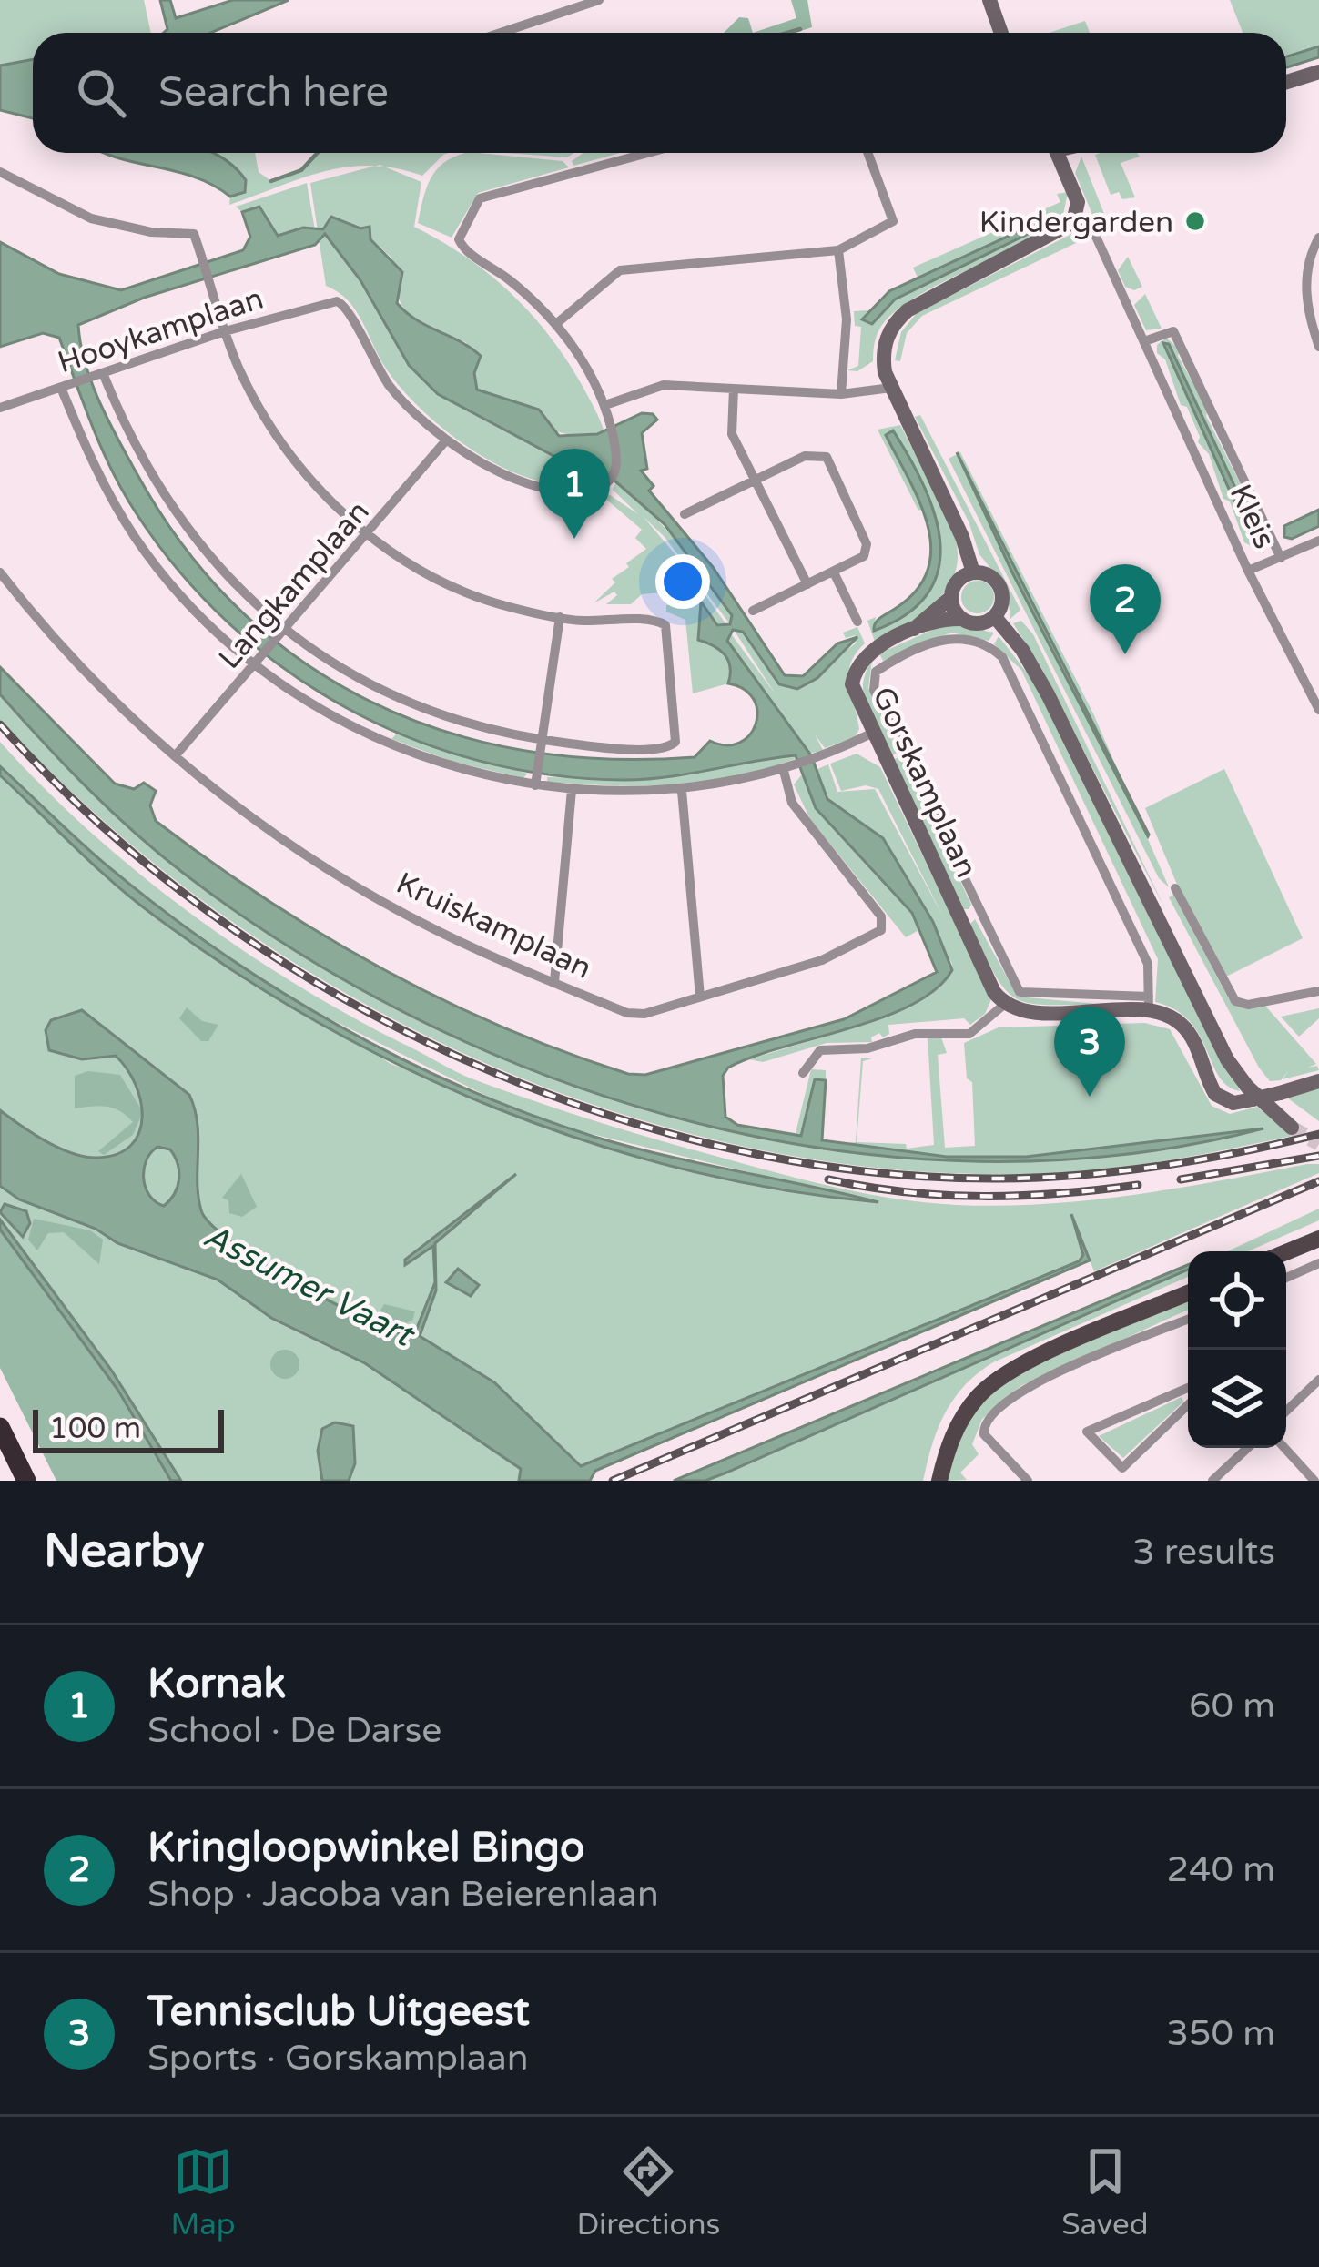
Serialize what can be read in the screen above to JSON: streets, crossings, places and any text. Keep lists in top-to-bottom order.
{
  "streets": {
    "main road": ["Gorskamplaan"],
    "street": [
      "Hooykamplaan",
      "Kleis",
      "Langkamplaan",
      "Kruiskamplaan"
    ]
  },
  "crossings": [
    ["Hooykamplaan", "Langkamplaan"],
    ["Langkamplaan", "Kruiskamplaan"]
  ],
  "water": ["Assumer Vaart"],
  "places": ["Kindergarden"],
  "scale_bar": "100 m",
  "page": {
    "search": "Search here",
    "pins": ["1", "2", "3"],
    "scale": "100 m",
    "heading": ["Nearby", "3 results"],
    "list": [
      {
        "mark": "1",
        "name": "Kornak",
        "note": "School · De Darse",
        "value": "60 m"
      },
      {
        "mark": "2",
        "name": "Kringloopwinkel Bingo",
        "note": "Shop · Jacoba van Beierenlaan",
        "value": "240 m"
      },
      {
        "mark": "3",
        "name": "Tennisclub Uitgeest",
        "note": "Sports · Gorskamplaan",
        "value": "350 m"
      }
    ],
    "nav": ["Map", "Directions", "Saved"]
  }
}
